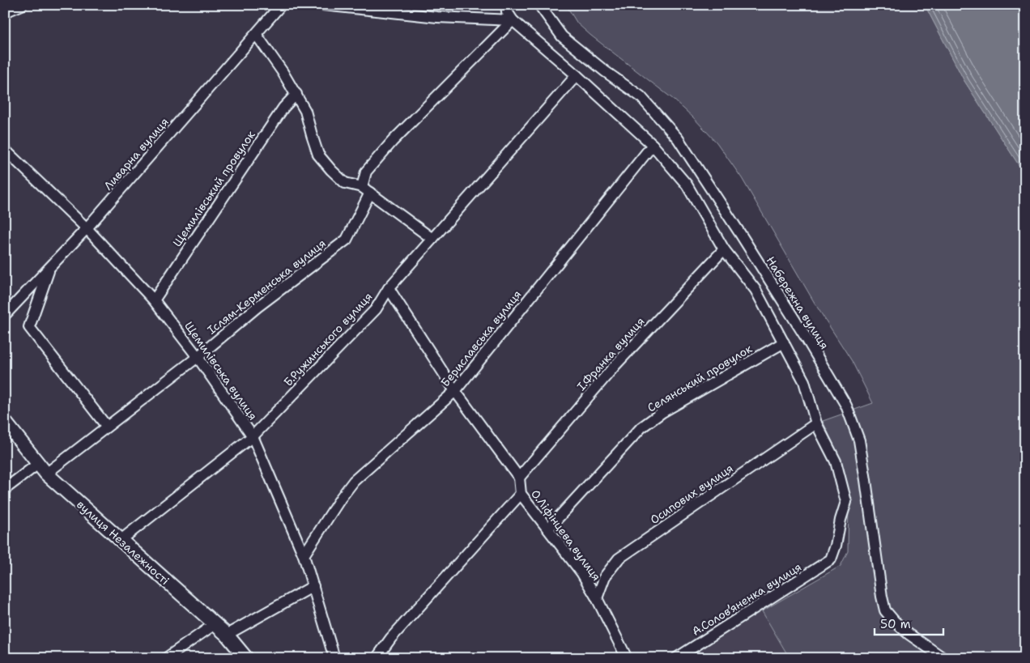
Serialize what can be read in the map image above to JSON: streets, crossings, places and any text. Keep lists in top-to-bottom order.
{
  "streets": {
    "street": [
      "Ливарна вулиця",
      "Щемилівський провулок",
      "Іслям-Керменська вулиця",
      "Набережна вулиця",
      "Бериславська вулиця",
      "Б.Ружинського вулиця",
      "І.Франка вулиця",
      "Щемилівська вулиця",
      "Селянський провулок",
      "Осипових вулиця",
      "О.Ліфінцева вулиця",
      "вулиця Незалежності",
      "А.Солов’яненка вулиця"
    ]
  },
  "crossings": [
    ["Ливарна вулиця", "Щемилівська вулиця"],
    ["Щемилівський провулок", "Щемилівська вулиця"],
    ["Іслям-Керменська вулиця", "Щемилівська вулиця"],
    ["Іслям-Керменська вулиця", "вулиця Незалежності"],
    ["Бериславська вулиця", "Щемилівська вулиця"],
    ["Бериславська вулиця", "О.Ліфінцева вулиця"],
    ["Б.Ружинського вулиця", "Щемилівська вулиця"],
    ["Б.Ружинського вулиця", "О.Ліфінцева вулиця"],
    ["Б.Ружинського вулиця", "вулиця Незалежності"],
    ["І.Франка вулиця", "О.Ліфінцева вулиця"],
    ["Селянський провулок", "О.Ліфінцева вулиця"],
    ["Осипових вулиця", "О.Ліфінцева вулиця"],
    ["Осипових вулиця", "А.Солов’яненка вулиця"]
  ],
  "scale_bar": "50 m"
}
